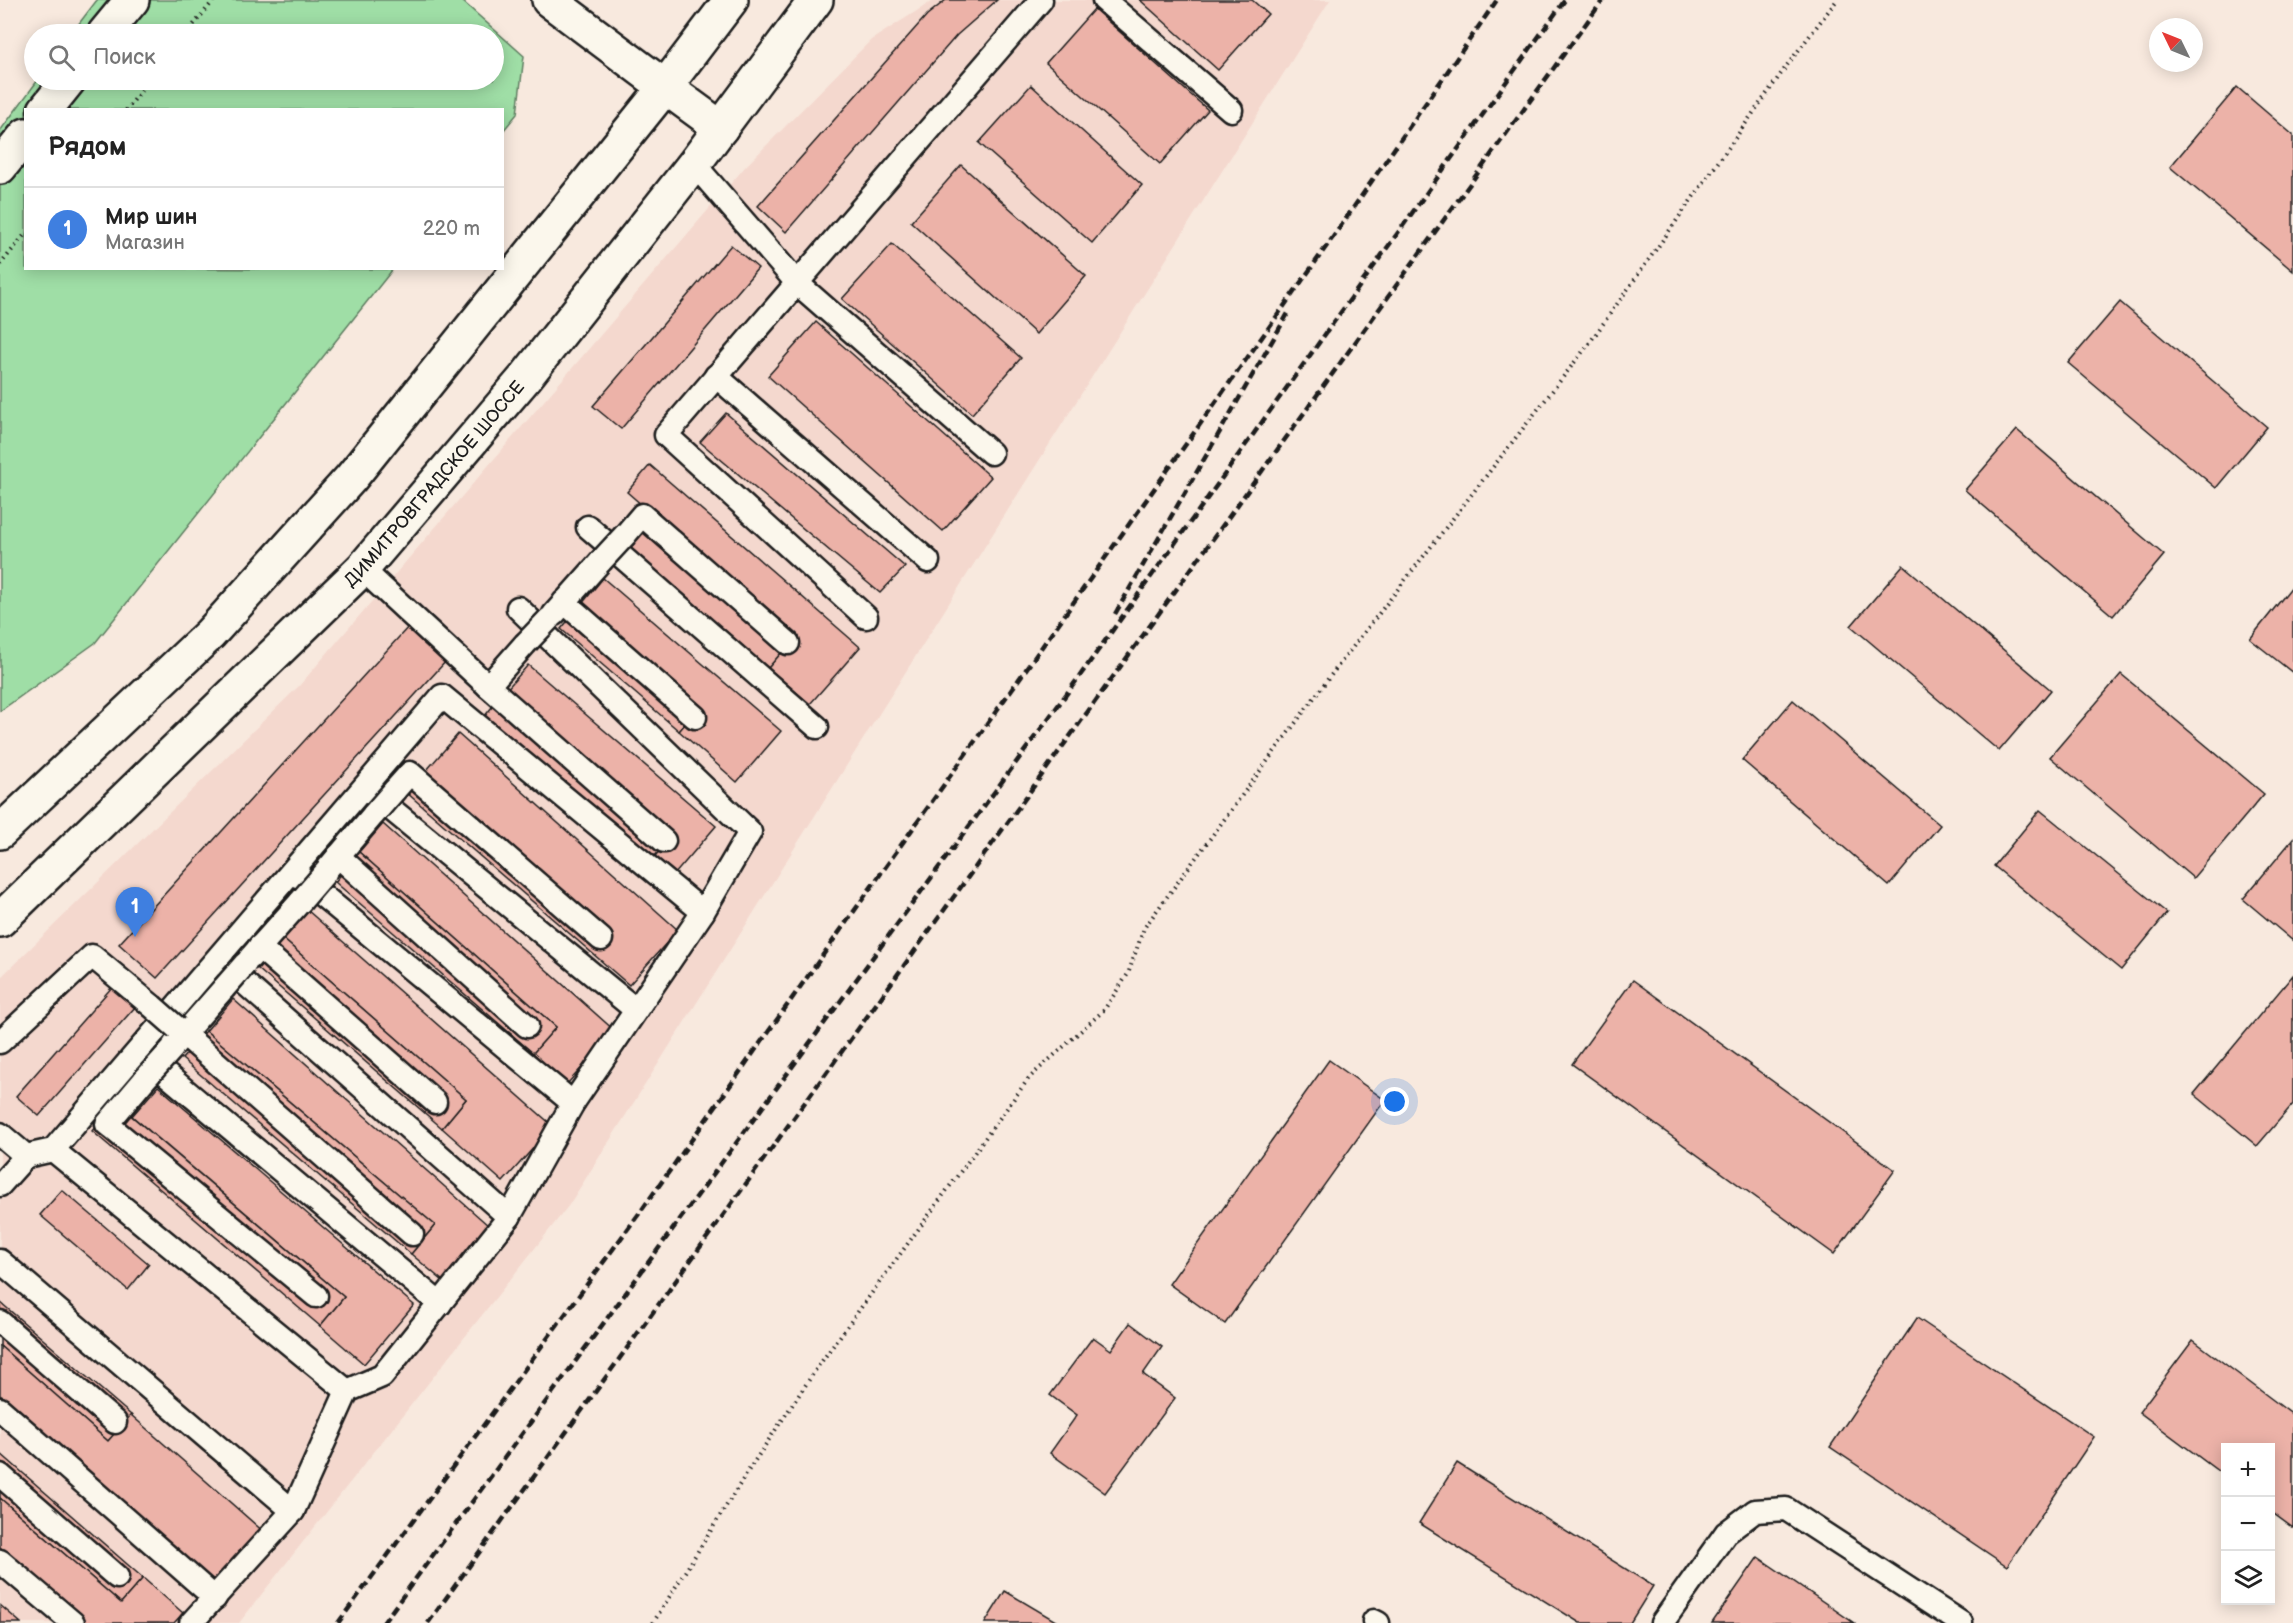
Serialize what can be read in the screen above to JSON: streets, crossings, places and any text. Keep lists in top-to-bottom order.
{
  "streets": {
    "main road": ["ДИМИТРОВГРАДСКОЕ ШОССЕ"]
  },
  "north": "top left",
  "page": {
    "search": "Поиск",
    "heading": "Рядом",
    "list": [
      {
        "mark": "1",
        "name": "Мир шин",
        "note": "Магазин",
        "value": "220 m"
      }
    ],
    "pins": "1",
    "map_buttons": ["+", "−"]
  }
}
